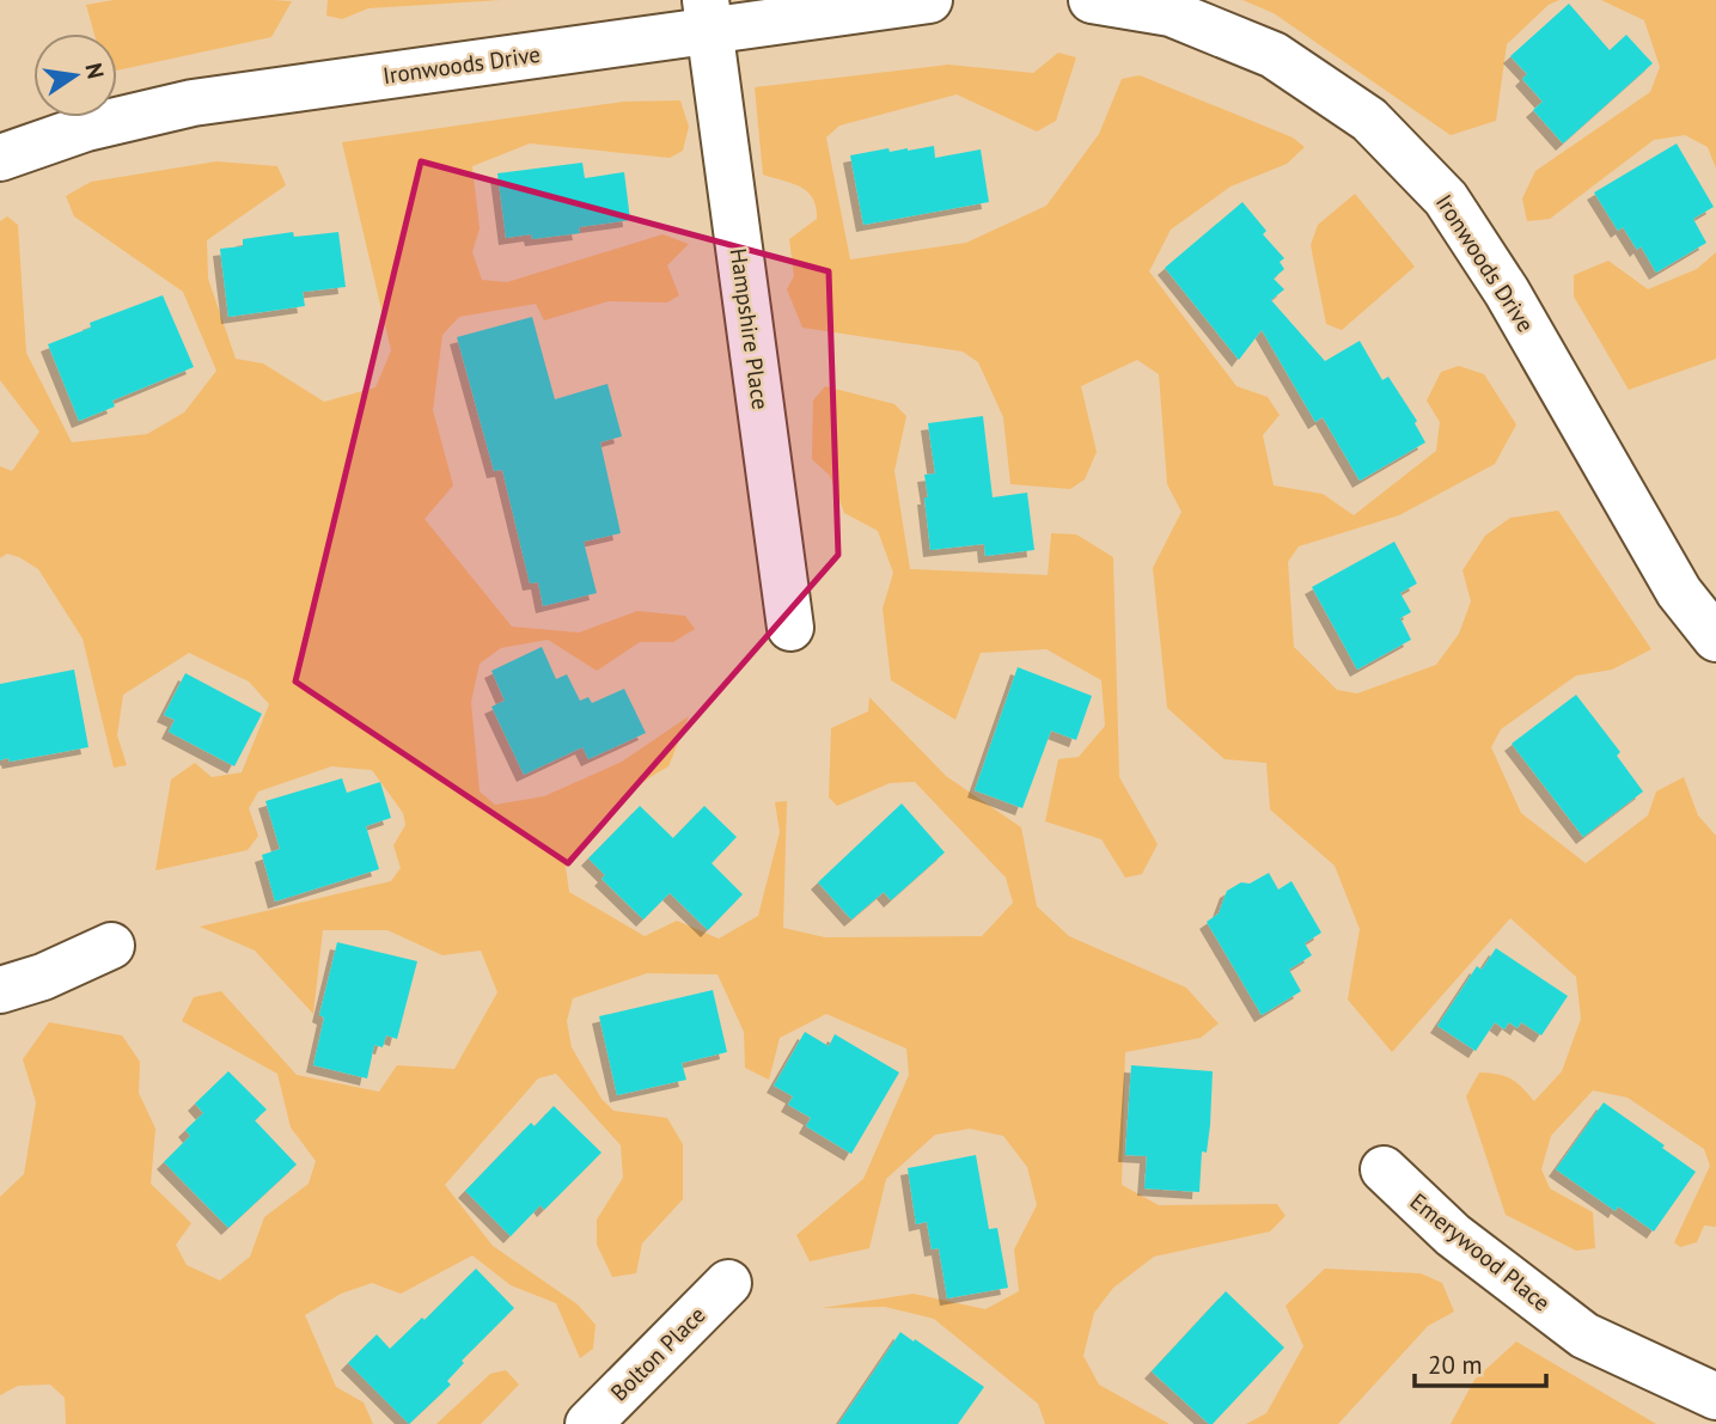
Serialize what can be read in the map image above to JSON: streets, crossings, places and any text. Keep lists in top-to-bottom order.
{
  "streets": {
    "street": [
      "Ironwoods Drive",
      "Hampshire Place",
      "Emerywood Place",
      "Bolton Place"
    ]
  },
  "crossings": [
    ["Ironwoods Drive", "Hampshire Place"]
  ],
  "scale_bar": "20 m",
  "north": "right"
}
